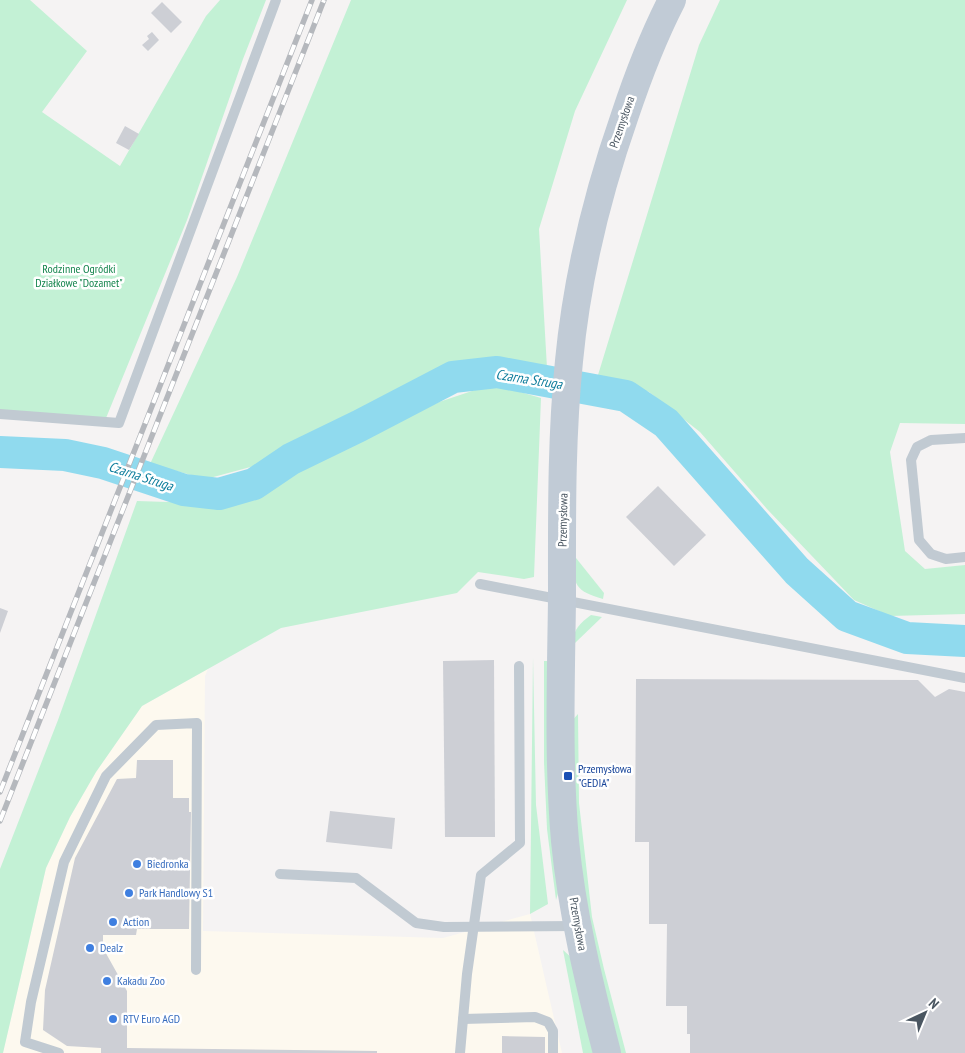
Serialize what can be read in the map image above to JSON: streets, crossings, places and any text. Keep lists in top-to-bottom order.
{
  "streets": {
    "street": ["Przemysłowa"]
  },
  "water": ["Czarna Struga"],
  "parks": ["Rodzinne Ogródki Działkowe \"Dozamet\""],
  "places": {
    "transit": ["Przemysłowa \"GEDIA\""],
    "other": [
      "Biedronka",
      "Park Handlowy S1",
      "Action",
      "Dealz",
      "Kakadu Zoo",
      "RTV Euro AGD"
    ]
  },
  "north": "top right"
}
